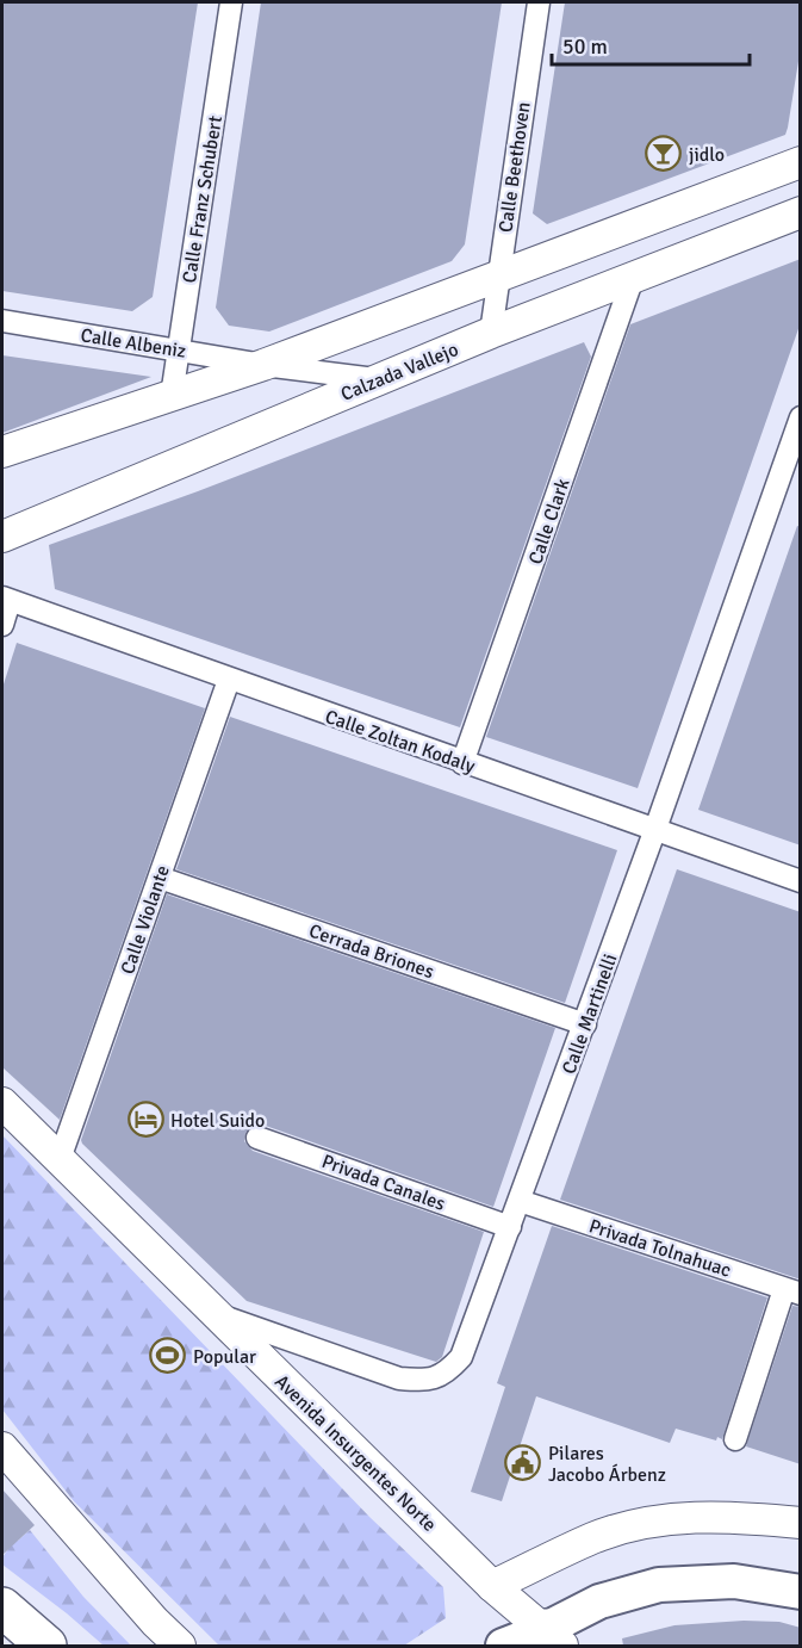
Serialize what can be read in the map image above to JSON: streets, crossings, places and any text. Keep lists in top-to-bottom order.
{
  "streets": {
    "street": [
      "Calle Beethoven",
      "Calle Franz Schubert",
      "Calle Albeniz",
      "Calzada Vallejo",
      "Calle Clark",
      "Calle Zoltan Kodaly",
      "Calle Violante",
      "Cerrada Briones",
      "Calle Martinelli",
      "Privada Canales",
      "Privada Tolnahuac",
      "Avenida Insurgentes Norte"
    ]
  },
  "crossings": [
    ["Calle Beethoven", "Calzada Vallejo"],
    ["Calle Franz Schubert", "Calle Albeniz"],
    ["Calle Albeniz", "Calzada Vallejo"],
    ["Calzada Vallejo", "Calle Clark"],
    ["Calle Clark", "Calle Zoltan Kodaly"],
    ["Calle Zoltan Kodaly", "Calle Violante"],
    ["Calle Zoltan Kodaly", "Calle Martinelli"],
    ["Calle Violante", "Cerrada Briones"],
    ["Calle Violante", "Avenida Insurgentes Norte"],
    ["Cerrada Briones", "Calle Martinelli"],
    ["Calle Martinelli", "Privada Canales"],
    ["Calle Martinelli", "Privada Tolnahuac"],
    ["Calle Martinelli", "Avenida Insurgentes Norte"]
  ],
  "places": {
    "bar": ["jidlo"],
    "hotel": ["Hotel Suido"],
    "sports": ["Popular"],
    "public building": ["Pilares Jacobo Árbenz"]
  },
  "scale_bar": "50 m"
}
